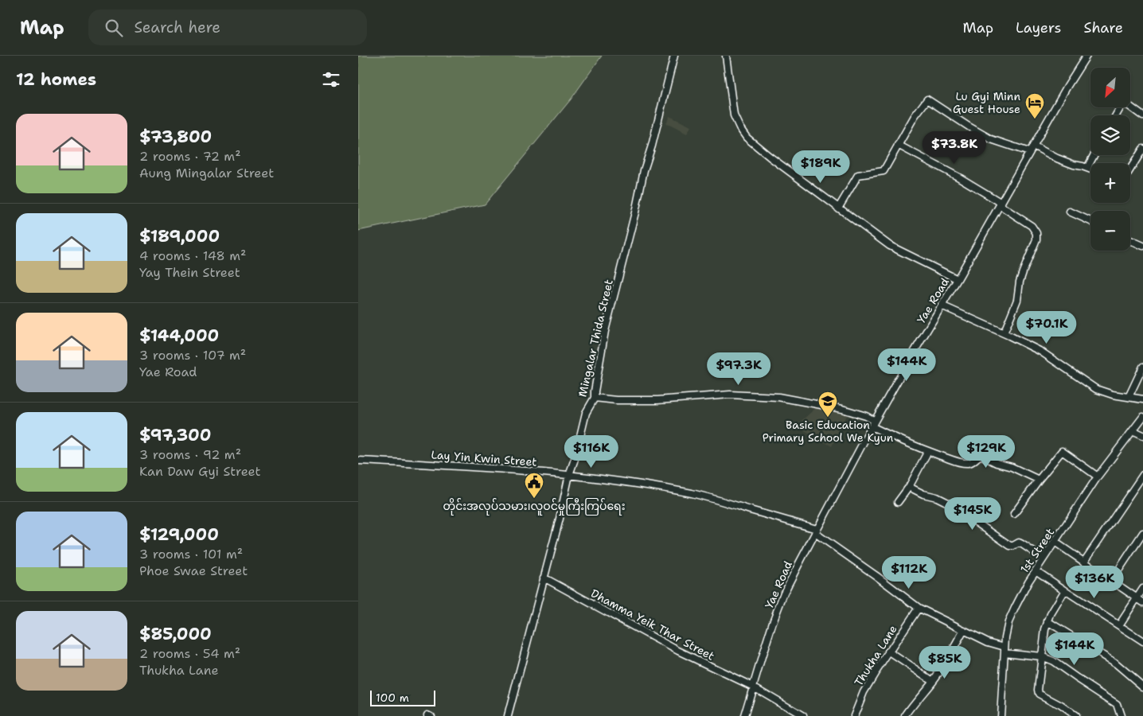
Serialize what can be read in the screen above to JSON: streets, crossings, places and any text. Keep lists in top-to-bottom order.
{
  "streets": {
    "street": [
      "Yae Road",
      "Mingalar Thida Street",
      "Lay Yin Kwin Street",
      "1st Street",
      "Dhamma Yeik Thar Street",
      "Thukha Lane"
    ]
  },
  "crossings": [
    ["Yae Road", "Lay Yin Kwin Street"],
    ["Yae Road", "Dhamma Yeik Thar Street"],
    ["Mingalar Thida Street", "Lay Yin Kwin Street"],
    ["Mingalar Thida Street", "Dhamma Yeik Thar Street"],
    ["Lay Yin Kwin Street", "1st Street"],
    ["Lay Yin Kwin Street", "Thukha Lane"]
  ],
  "places": {
    "hotel": ["Lu Gyi Minn Guest House"],
    "school or university": ["Basic Education Primary School We Kyun"],
    "public building": ["တိုင်းအလုပ်သမား၊လူဝင်မှုကြီးကြပ်ရေး"]
  },
  "scale_bar": "100 m",
  "north": "bottom left",
  "page": {
    "header": "Map",
    "search": "Search here",
    "nav": ["Map", "Layers", "Share"],
    "heading": "12 homes",
    "map_buttons": ["+", "−"],
    "list": [
      {
        "name": "$73,800",
        "note": "2 rooms · 72 m² · Aung Mingalar Street"
      },
      {
        "name": "$189,000",
        "note": "4 rooms · 148 m² · Yay Thein Street"
      },
      {
        "name": "$144,000",
        "note": "3 rooms · 107 m² · Yae Road"
      },
      {
        "name": "$97,300",
        "note": "3 rooms · 92 m² · Kan Daw Gyi Street"
      },
      {
        "name": "$129,000",
        "note": "3 rooms · 101 m² · Phoe Swae Street"
      },
      {
        "name": "$85,000",
        "note": "2 rooms · 54 m² · Thukha Lane"
      }
    ],
    "price": [
      "$73.8K",
      "$189K",
      "$70.1K",
      "$144K",
      "$97.3K",
      "$116K",
      "$129K",
      "$145K",
      "$112K",
      "$136K",
      "$144K",
      "$85K"
    ],
    "scale": "100 m"
  }
}
